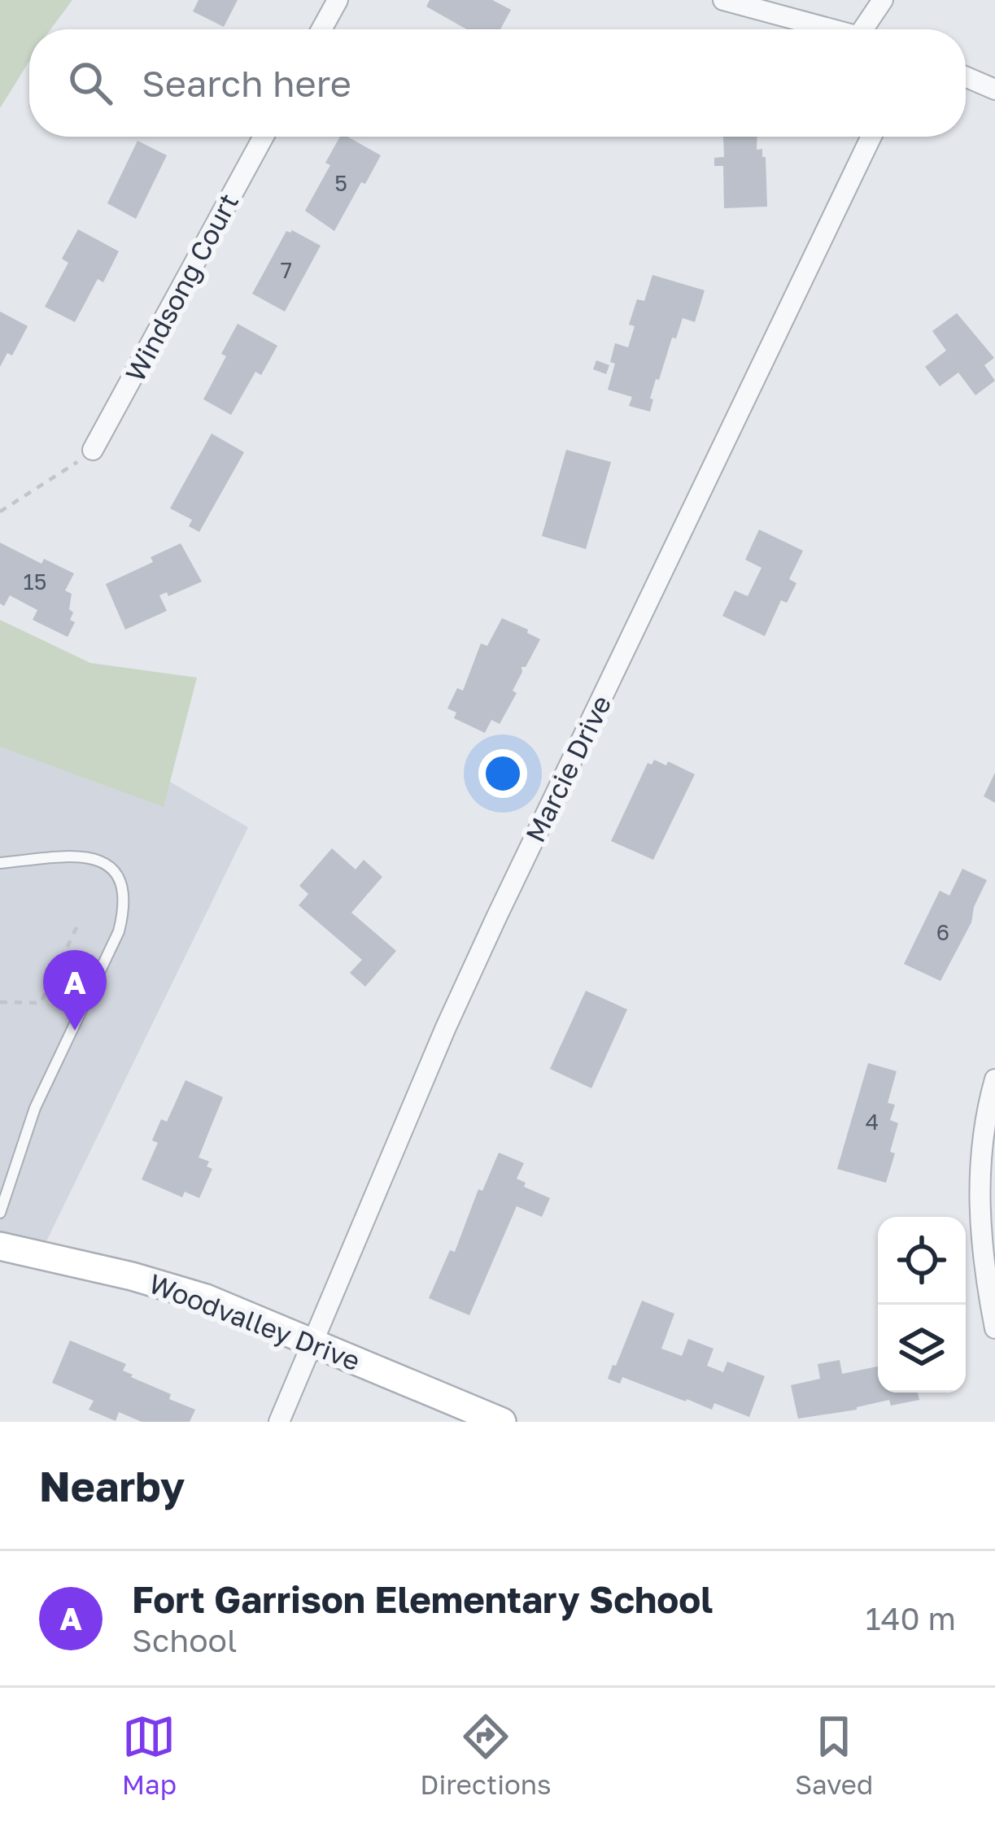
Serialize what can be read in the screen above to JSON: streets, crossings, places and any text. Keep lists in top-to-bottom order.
{
  "streets": {
    "street": ["Windsong Court", "Marcie Drive", "Woodvalley Drive"]
  },
  "crossings": [
    ["Marcie Drive", "Woodvalley Drive"]
  ],
  "house_numbers": [
    "5",
    "7",
    "15",
    "6",
    "4"
  ],
  "page": {
    "search": "Search here",
    "pins": "A",
    "heading": "Nearby",
    "list": [
      {
        "mark": "A",
        "name": "Fort Garrison Elementary School",
        "note": "School",
        "value": "140 m"
      }
    ],
    "nav": ["Map", "Directions", "Saved"]
  }
}
